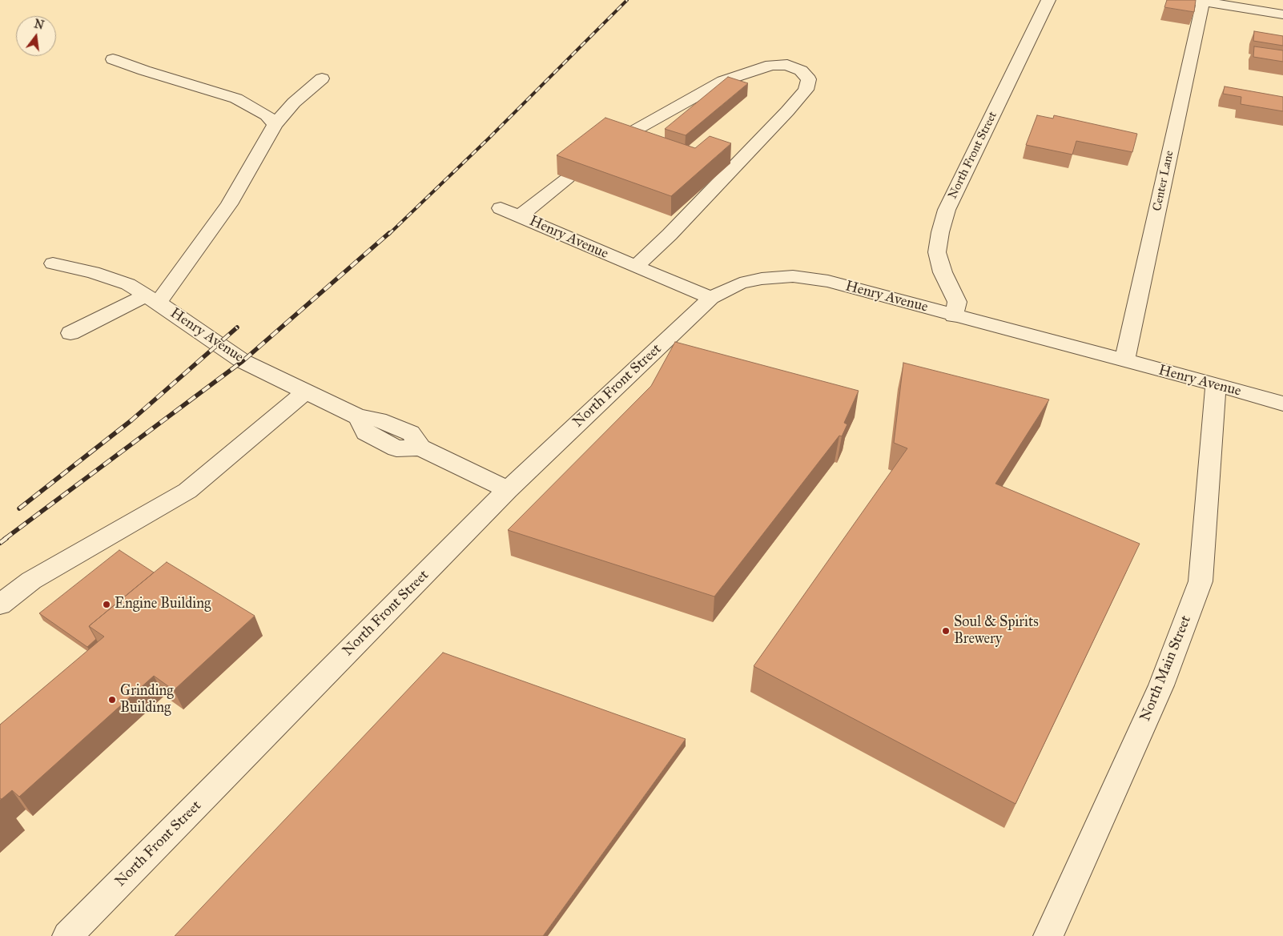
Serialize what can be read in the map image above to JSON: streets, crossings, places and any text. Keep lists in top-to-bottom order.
{
  "streets": {
    "street": [
      "North Front Street",
      "Center Lane",
      "Henry Avenue",
      "North Main Street"
    ]
  },
  "crossings": [
    ["North Front Street", "Henry Avenue"],
    ["Center Lane", "Henry Avenue"],
    ["Henry Avenue", "North Main Street"]
  ],
  "places": ["Engine Building", "Soul & Spirits Brewery", "Grinding Building"],
  "north": "top"
}
